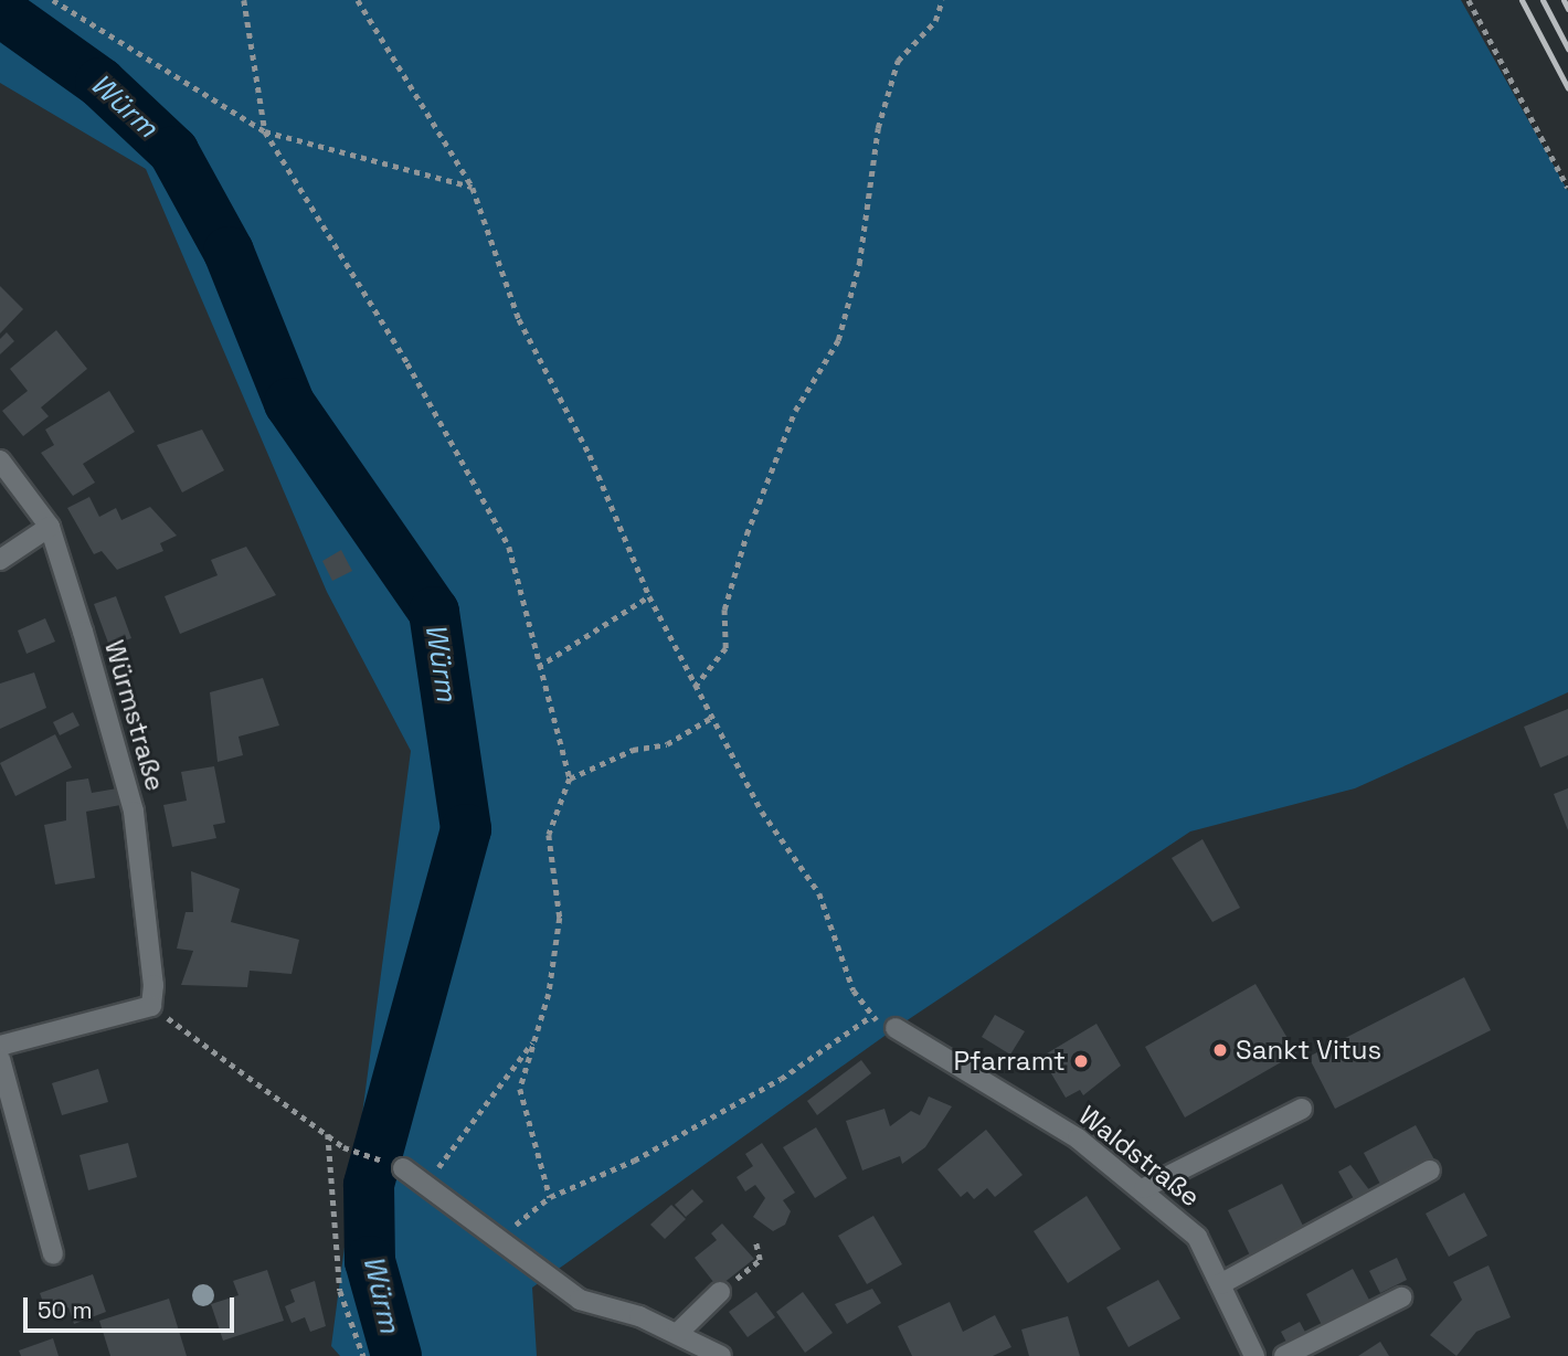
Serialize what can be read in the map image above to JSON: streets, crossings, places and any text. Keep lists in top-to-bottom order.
{
  "streets": {
    "street": ["Würmstraße", "Waldstraße"]
  },
  "water": ["Würm"],
  "places": ["Sankt Vitus", "Pfarramt"],
  "scale_bar": "50 m"
}
